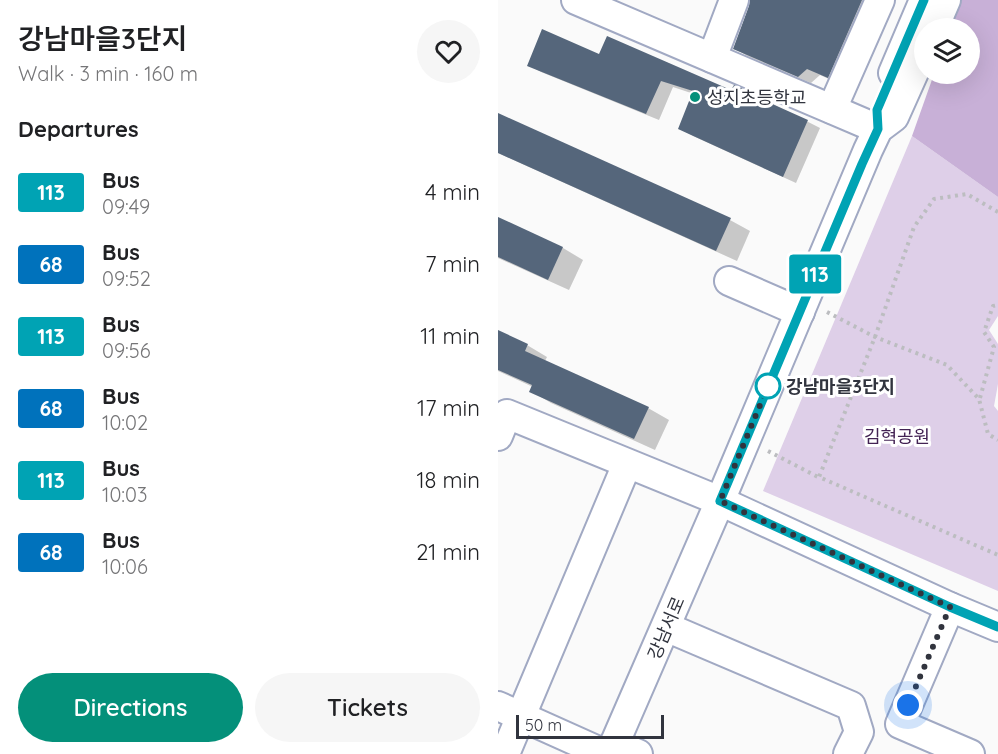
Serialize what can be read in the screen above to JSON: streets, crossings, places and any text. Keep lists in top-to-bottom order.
{
  "streets": {
    "street": ["강남서로"]
  },
  "parks": ["김혁공원"],
  "places": ["성지초등학교", "강남마을3단지"],
  "lines": ["bus line 113"],
  "scale_bar": "50 m",
  "page": {
    "heading": [
      ["강남마을3단지", "Walk · 3 min · 160 m"],
      "Departures"
    ],
    "on_map": "113",
    "list": [
      {
        "mark": "113",
        "name": "Bus",
        "note": "09:49",
        "value": "4 min"
      },
      {
        "mark": "68",
        "name": "Bus",
        "note": "09:52",
        "value": "7 min"
      },
      {
        "mark": "113",
        "name": "Bus",
        "note": "09:56",
        "value": "11 min"
      },
      {
        "mark": "68",
        "name": "Bus",
        "note": "10:02",
        "value": "17 min"
      },
      {
        "mark": "113",
        "name": "Bus",
        "note": "10:03",
        "value": "18 min"
      },
      {
        "mark": "68",
        "name": "Bus",
        "note": "10:06",
        "value": "21 min"
      }
    ],
    "buttons": ["Directions", "Tickets"],
    "scale": "50 m"
  }
}
